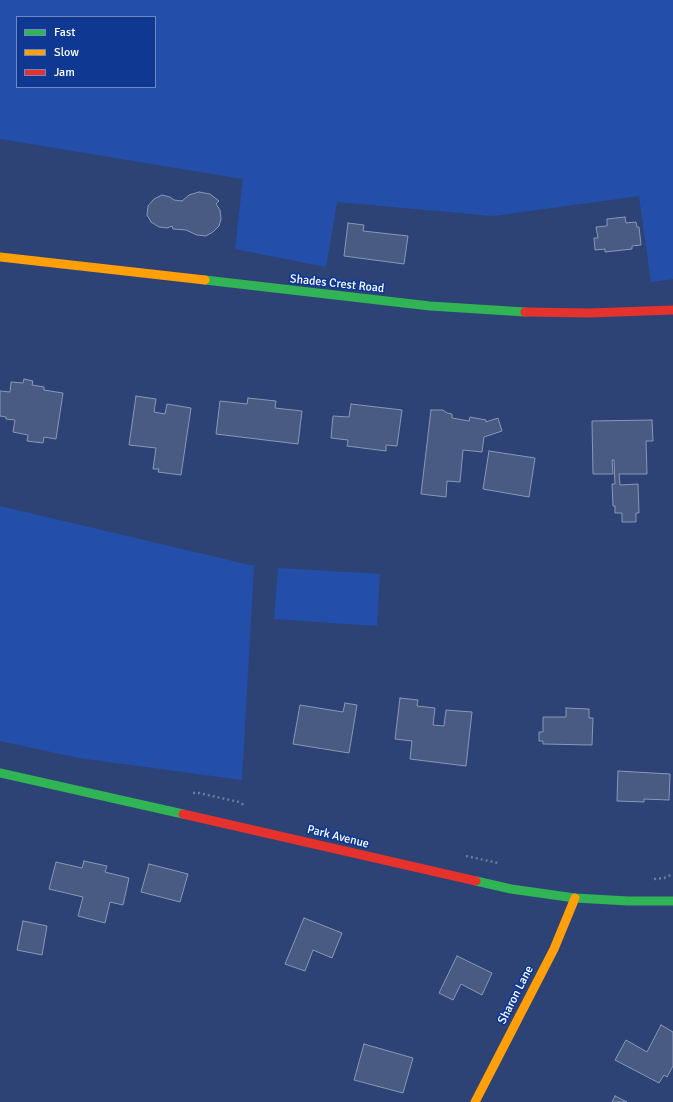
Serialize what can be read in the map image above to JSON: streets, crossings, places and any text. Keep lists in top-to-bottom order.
{
  "streets": {
    "street": ["Shades Crest Road", "Park Avenue", "Sharon Lane"]
  },
  "crossings": [
    ["Park Avenue", "Sharon Lane"]
  ],
  "legend": ["Fast", "Slow", "Jam"]
}
